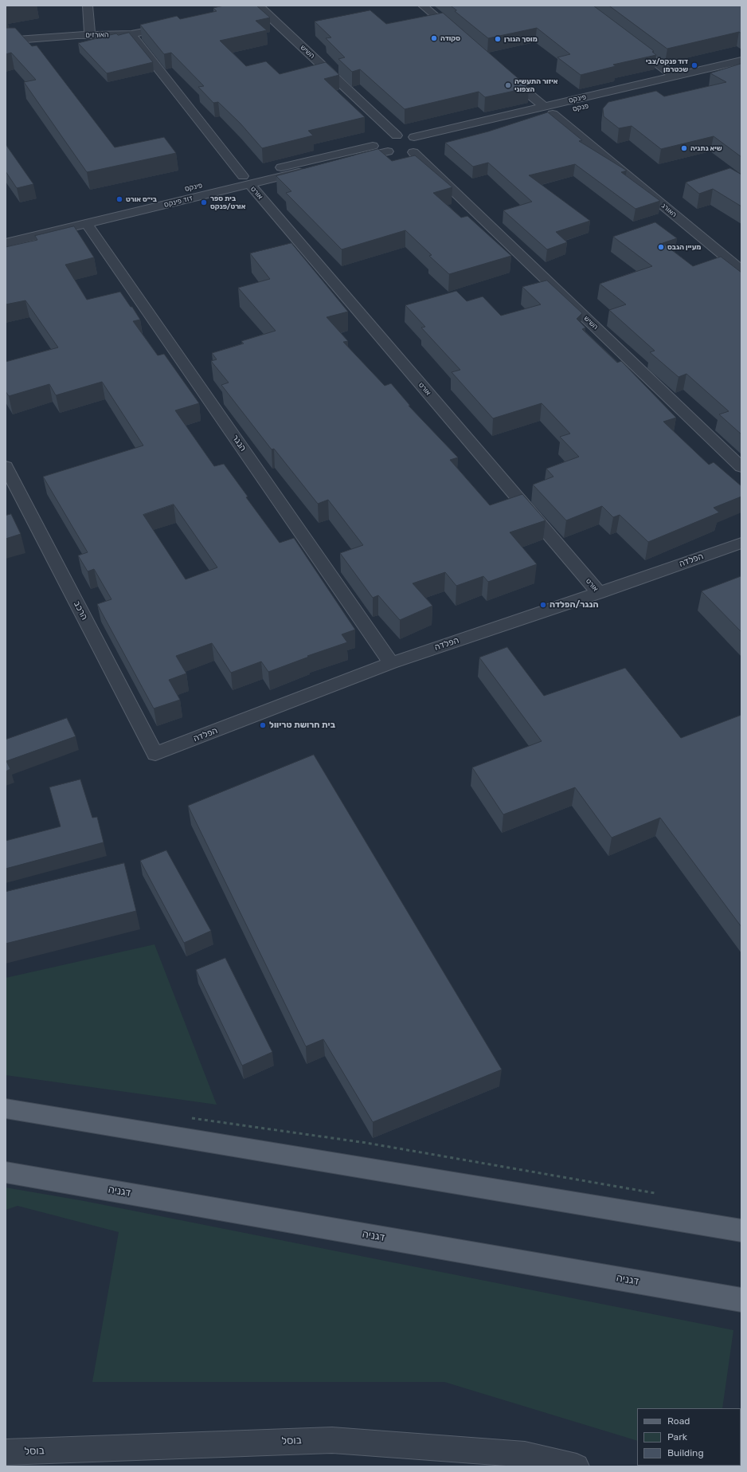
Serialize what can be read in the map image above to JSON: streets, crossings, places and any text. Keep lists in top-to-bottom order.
{
  "streets": {
    "main road": ["דגניה"],
    "street": [
      "האורזים",
      "השיש",
      "פינקס",
      "פנקס",
      "אורט",
      "דוד פינקס",
      "האורג",
      "הנגר",
      "הפלדה",
      "הרכב",
      "בוסל"
    ]
  },
  "crossings": [
    ["האורזים", "אורט"],
    ["השיש", "פנקס"],
    ["השיש", "דוד פינקס"],
    ["פינקס", "פנקס"],
    ["פינקס", "אורט"],
    ["פינקס", "דוד פינקס"],
    ["פינקס", "האורג"],
    ["פנקס", "האורג"],
    ["אורט", "דוד פינקס"],
    ["אורט", "הפלדה"],
    ["דוד פינקס", "הנגר"],
    ["הנגר", "הפלדה"],
    ["הפלדה", "הרכב"]
  ],
  "places": [
    "סקודה",
    "מוסך הגורן",
    "דוד פנקס/צבי שכטרמן",
    "איזור התעשיה הצפוני",
    "שיא נתניה",
    "בי״ס אורט",
    "בית ספר אורט/פנקס",
    "מעיין הגבס",
    "הנגר/הפלדה",
    "בית חרושת טריוול"
  ],
  "legend": ["Road", "Park", "Building"]
}
